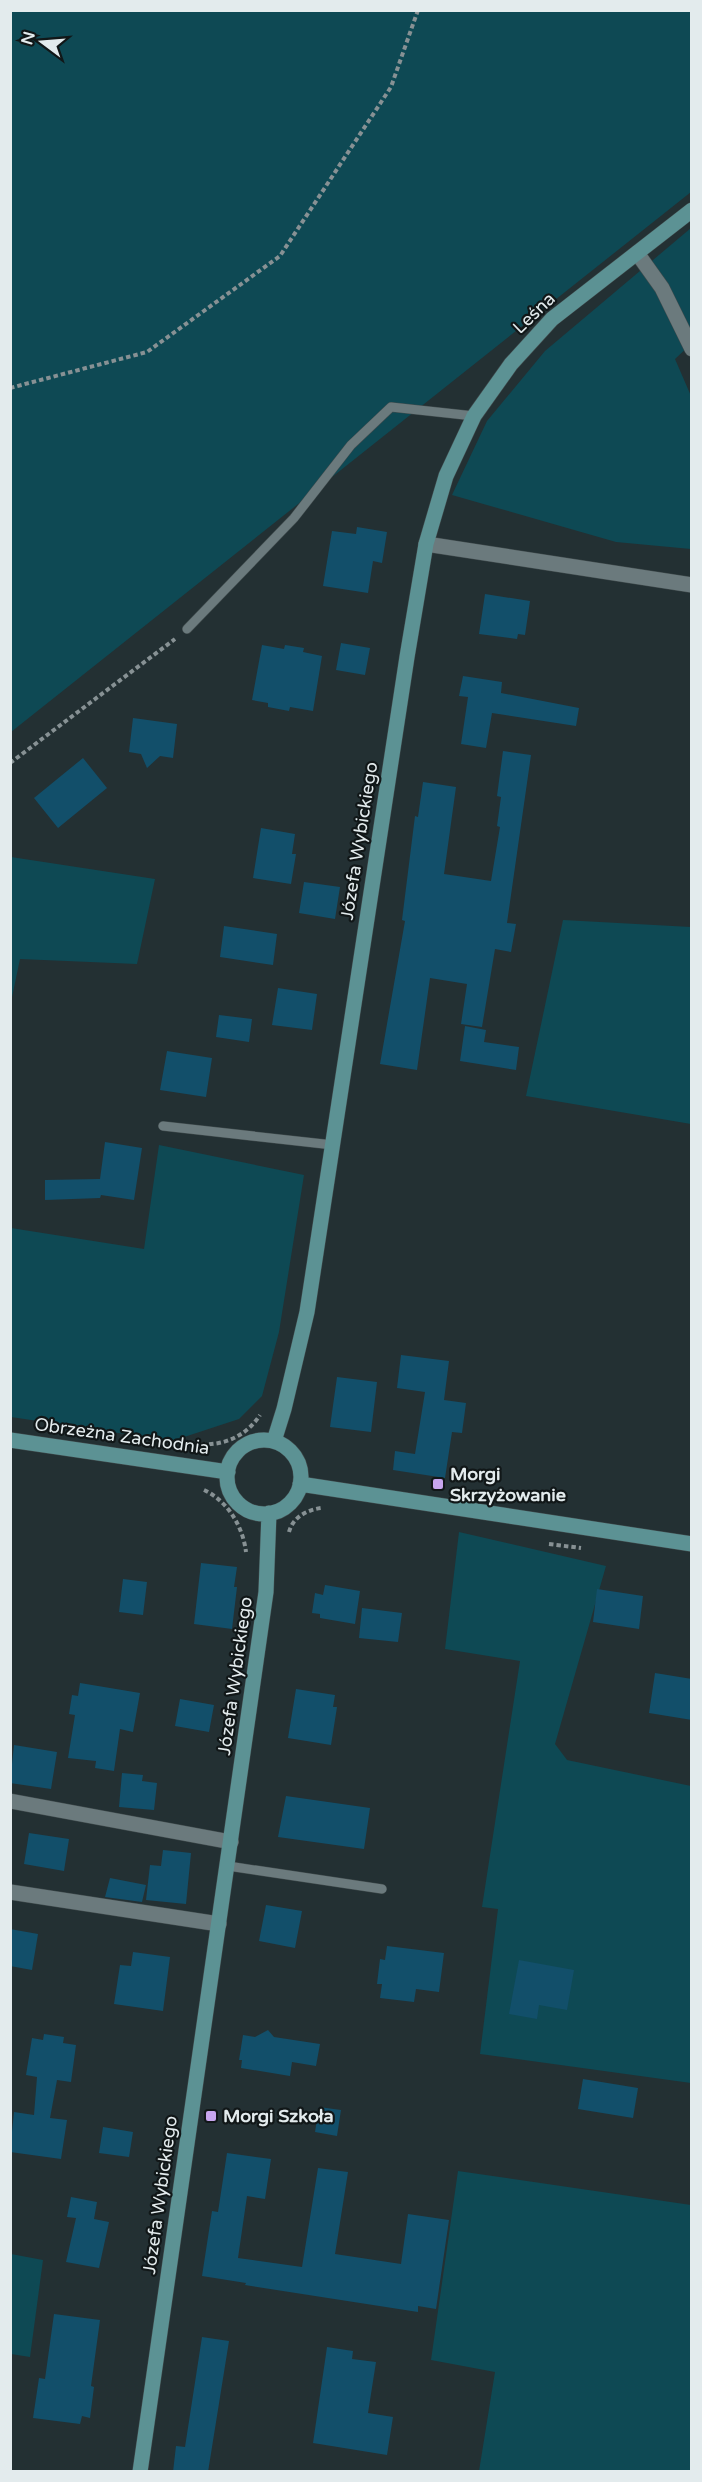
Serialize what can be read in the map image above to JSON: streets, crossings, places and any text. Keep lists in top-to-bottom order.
{
  "streets": {
    "street": ["Leśna", "Józefa Wybickiego", "Obrzeżna Zachodnia"]
  },
  "crossings": [
    ["Leśna", "Józefa Wybickiego"],
    ["Józefa Wybickiego", "Obrzeżna Zachodnia"]
  ],
  "places": {
    "transit": ["Morgi Skrzyżowanie", "Morgi Szkoła"]
  },
  "north": "left"
}
